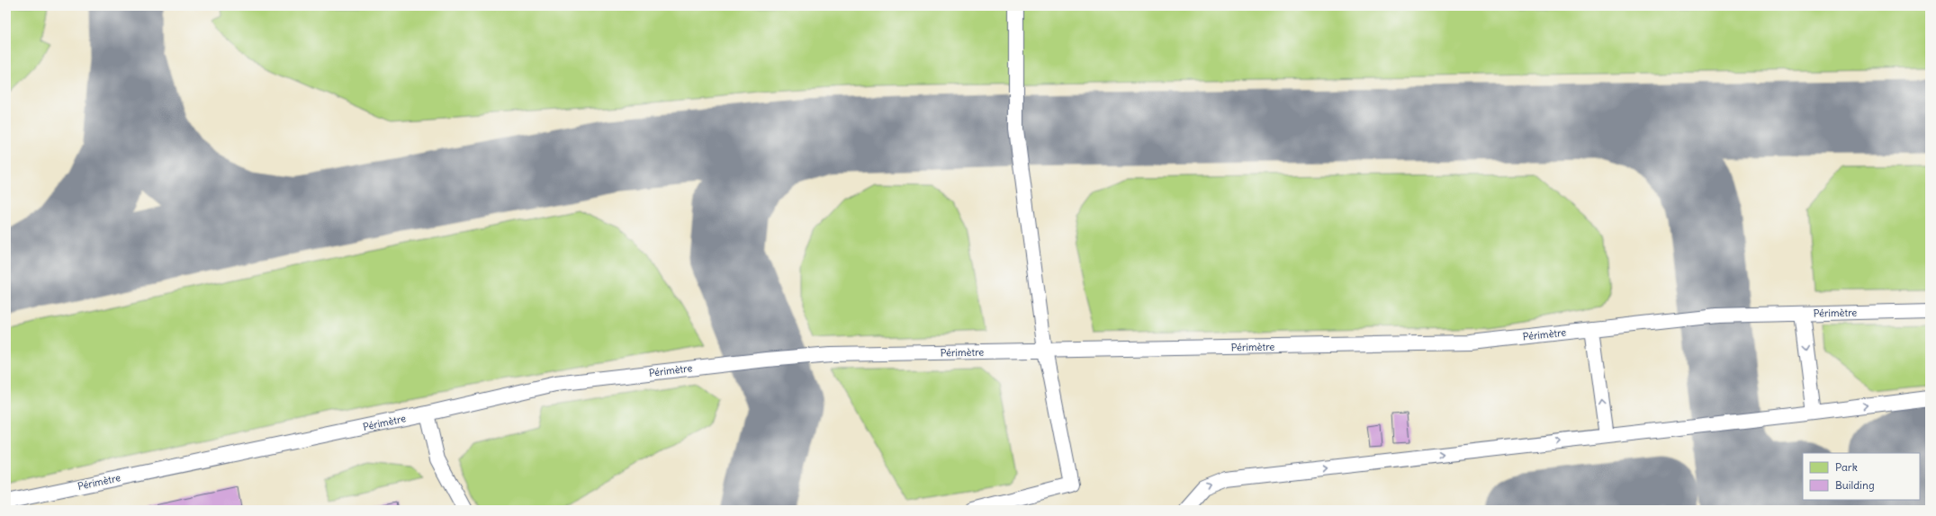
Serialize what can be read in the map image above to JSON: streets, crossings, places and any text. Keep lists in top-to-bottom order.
{
  "streets": {
    "lane": ["Périmètre"]
  },
  "legend": ["Park", "Building"]
}
